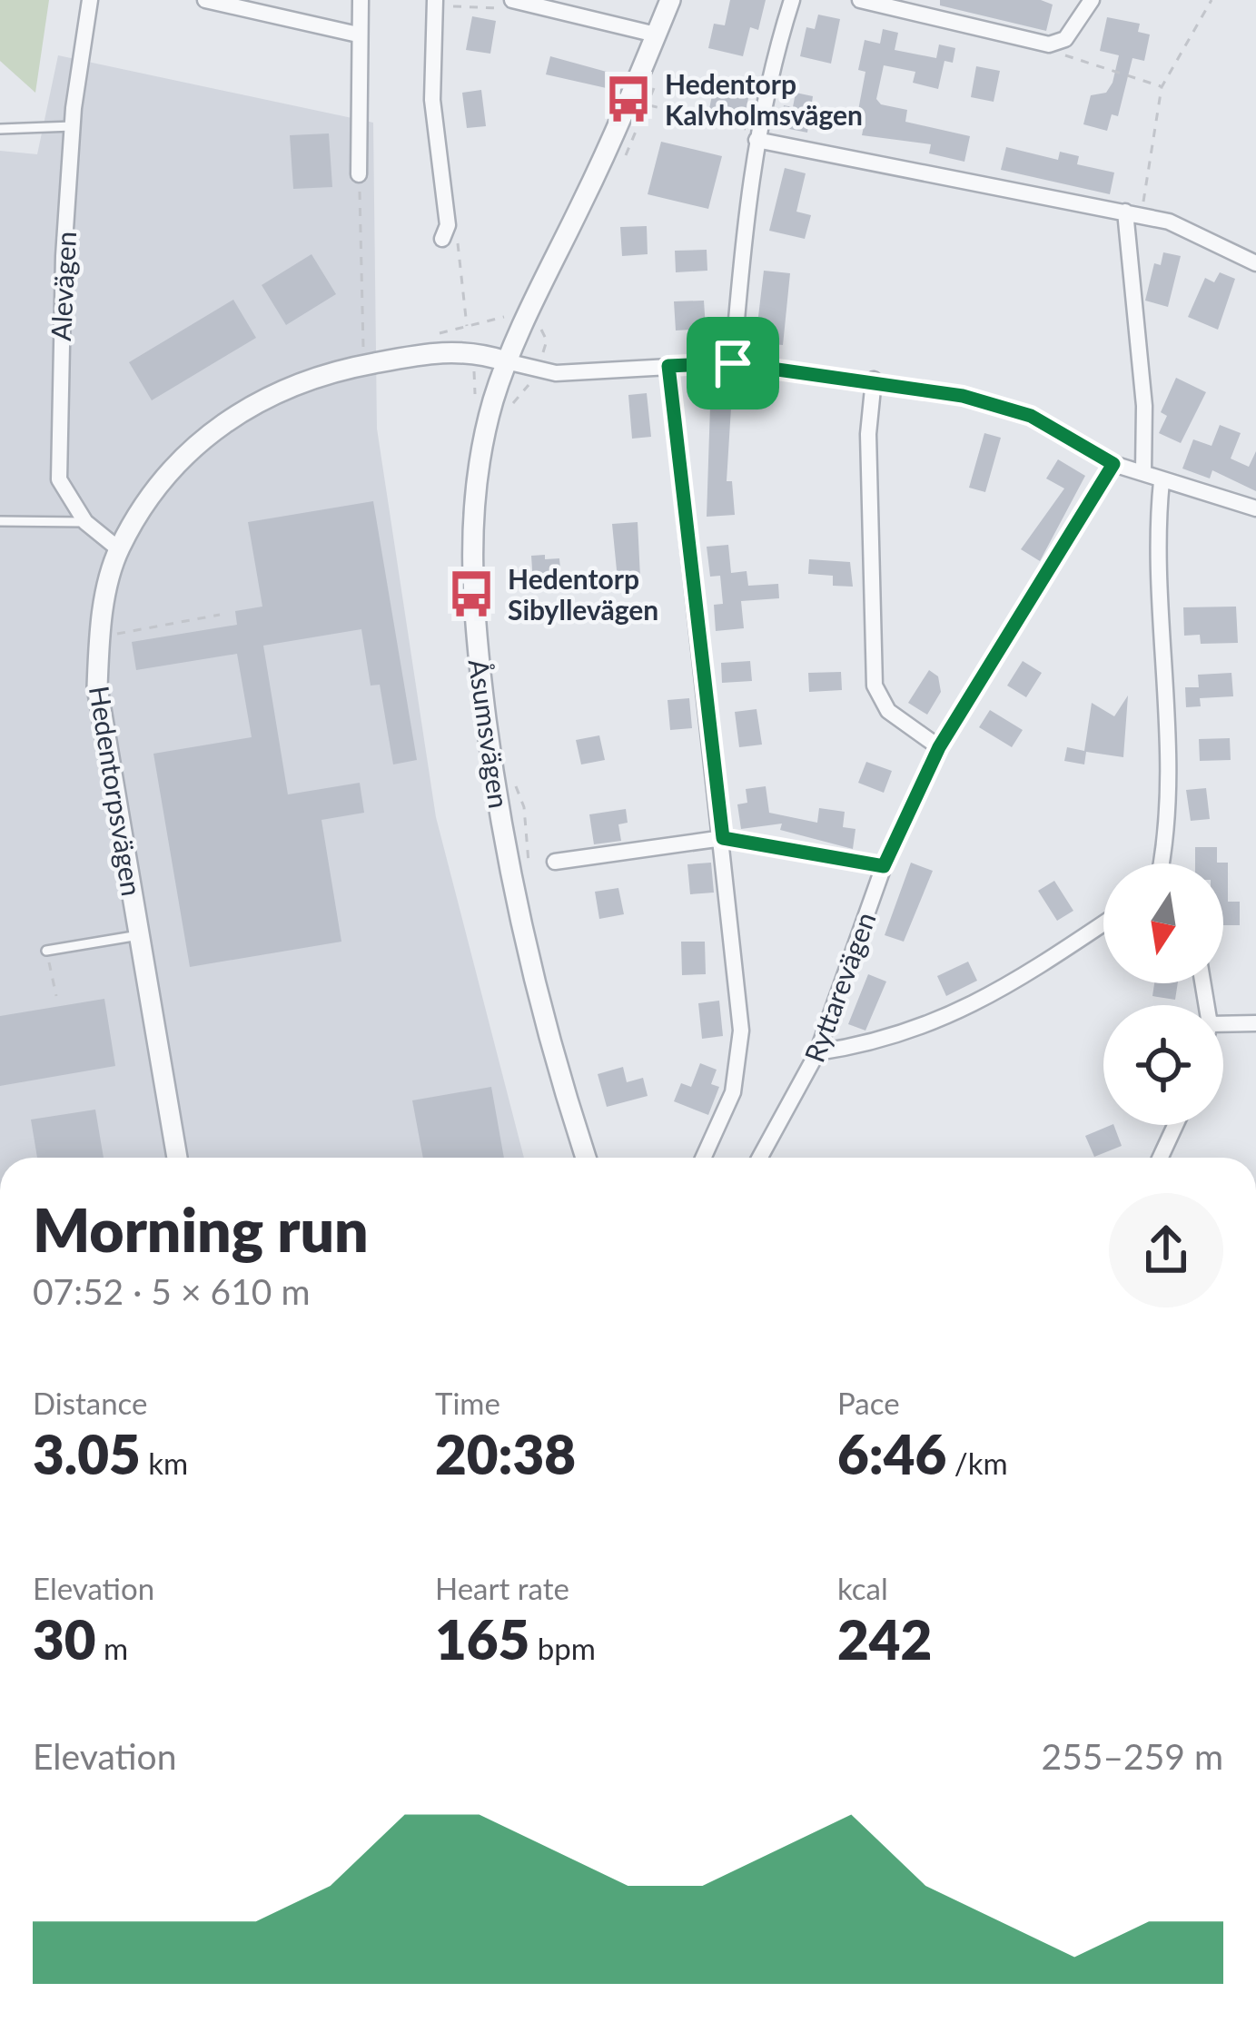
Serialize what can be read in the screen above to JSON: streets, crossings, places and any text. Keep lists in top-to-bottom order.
{
  "streets": {
    "street": [
      "Alevägen",
      "Åsumsvägen",
      "Hedentorpsvägen",
      "Ryttarevägen"
    ]
  },
  "crossings": [
    ["Alevägen", "Hedentorpsvägen"],
    ["Åsumsvägen", "Hedentorpsvägen"]
  ],
  "places": {
    "bus stop": ["Hedentorp Kalvholmsvägen", "Hedentorp Sibyllevägen"]
  },
  "north": "bottom",
  "page": {
    "heading": ["Morning run", "07:52 · 5 × 610 m"],
    "stats": [
      ["Distance", "3.05 km"],
      ["Time", "20:38"],
      ["Pace", "6:46 /km"],
      ["Elevation", "30 m"],
      ["Heart rate", "165 bpm"],
      ["kcal", "242"]
    ],
    "chart": ["Elevation", "255–259 m"]
  }
}
